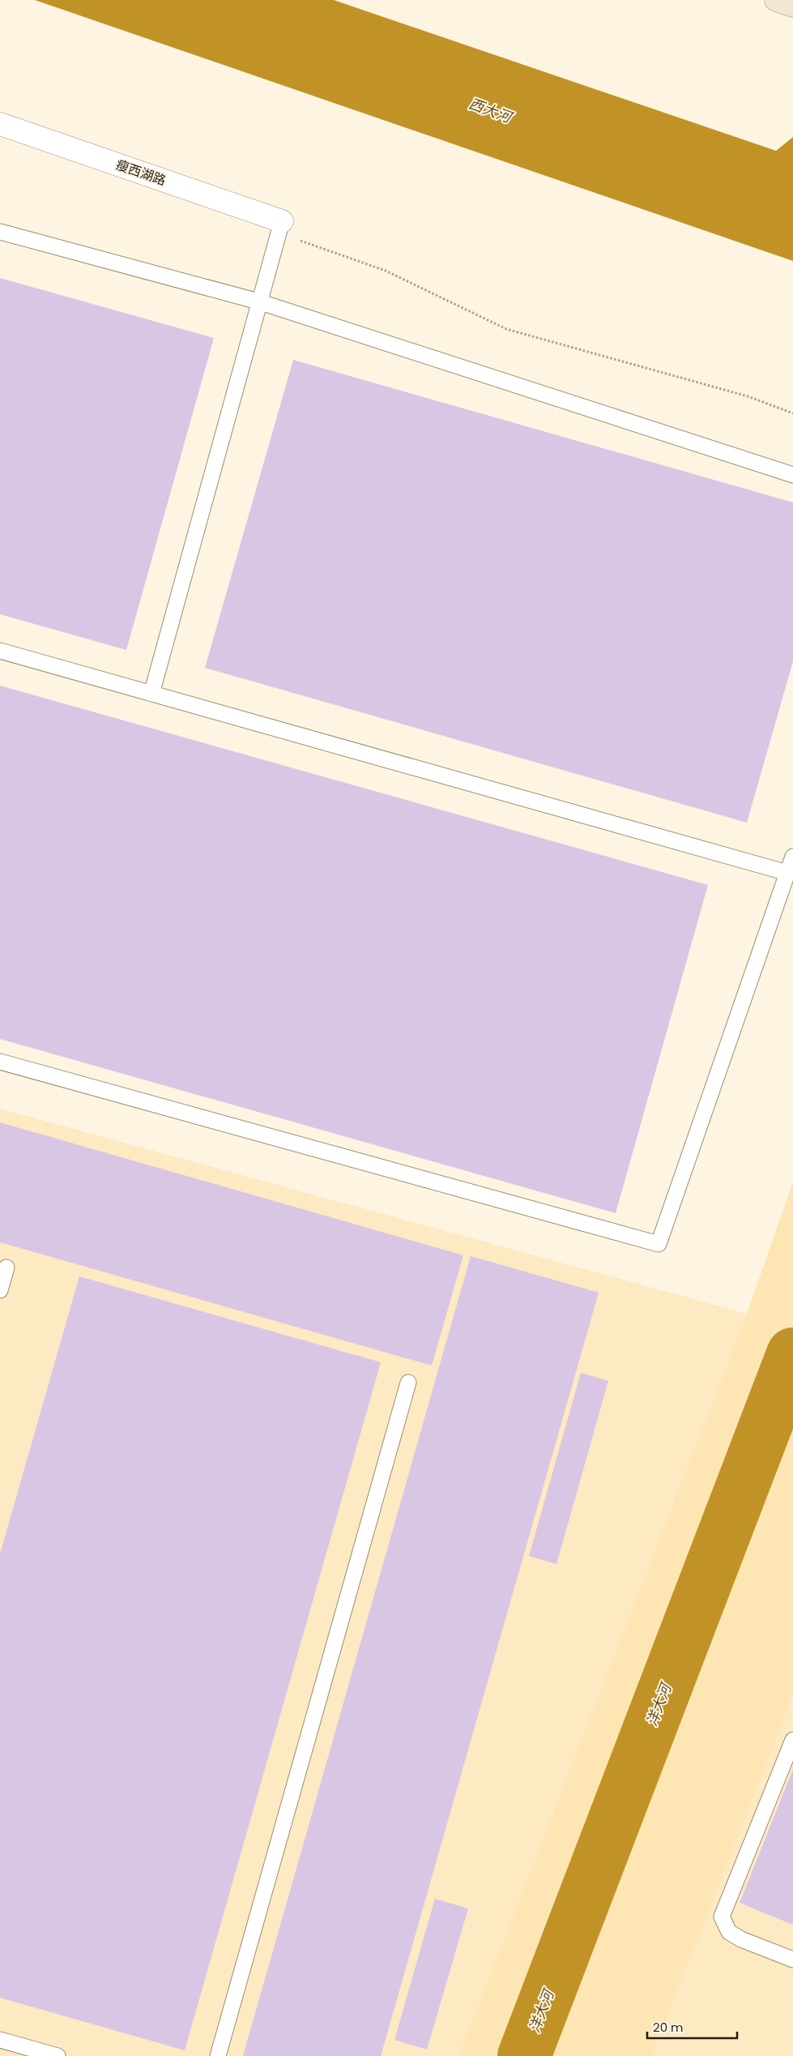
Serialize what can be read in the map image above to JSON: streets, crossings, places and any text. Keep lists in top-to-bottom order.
{
  "streets": {
    "street": ["瘦西湖路"]
  },
  "water": ["西大河", "洋大河"],
  "scale_bar": "20 m"
}
